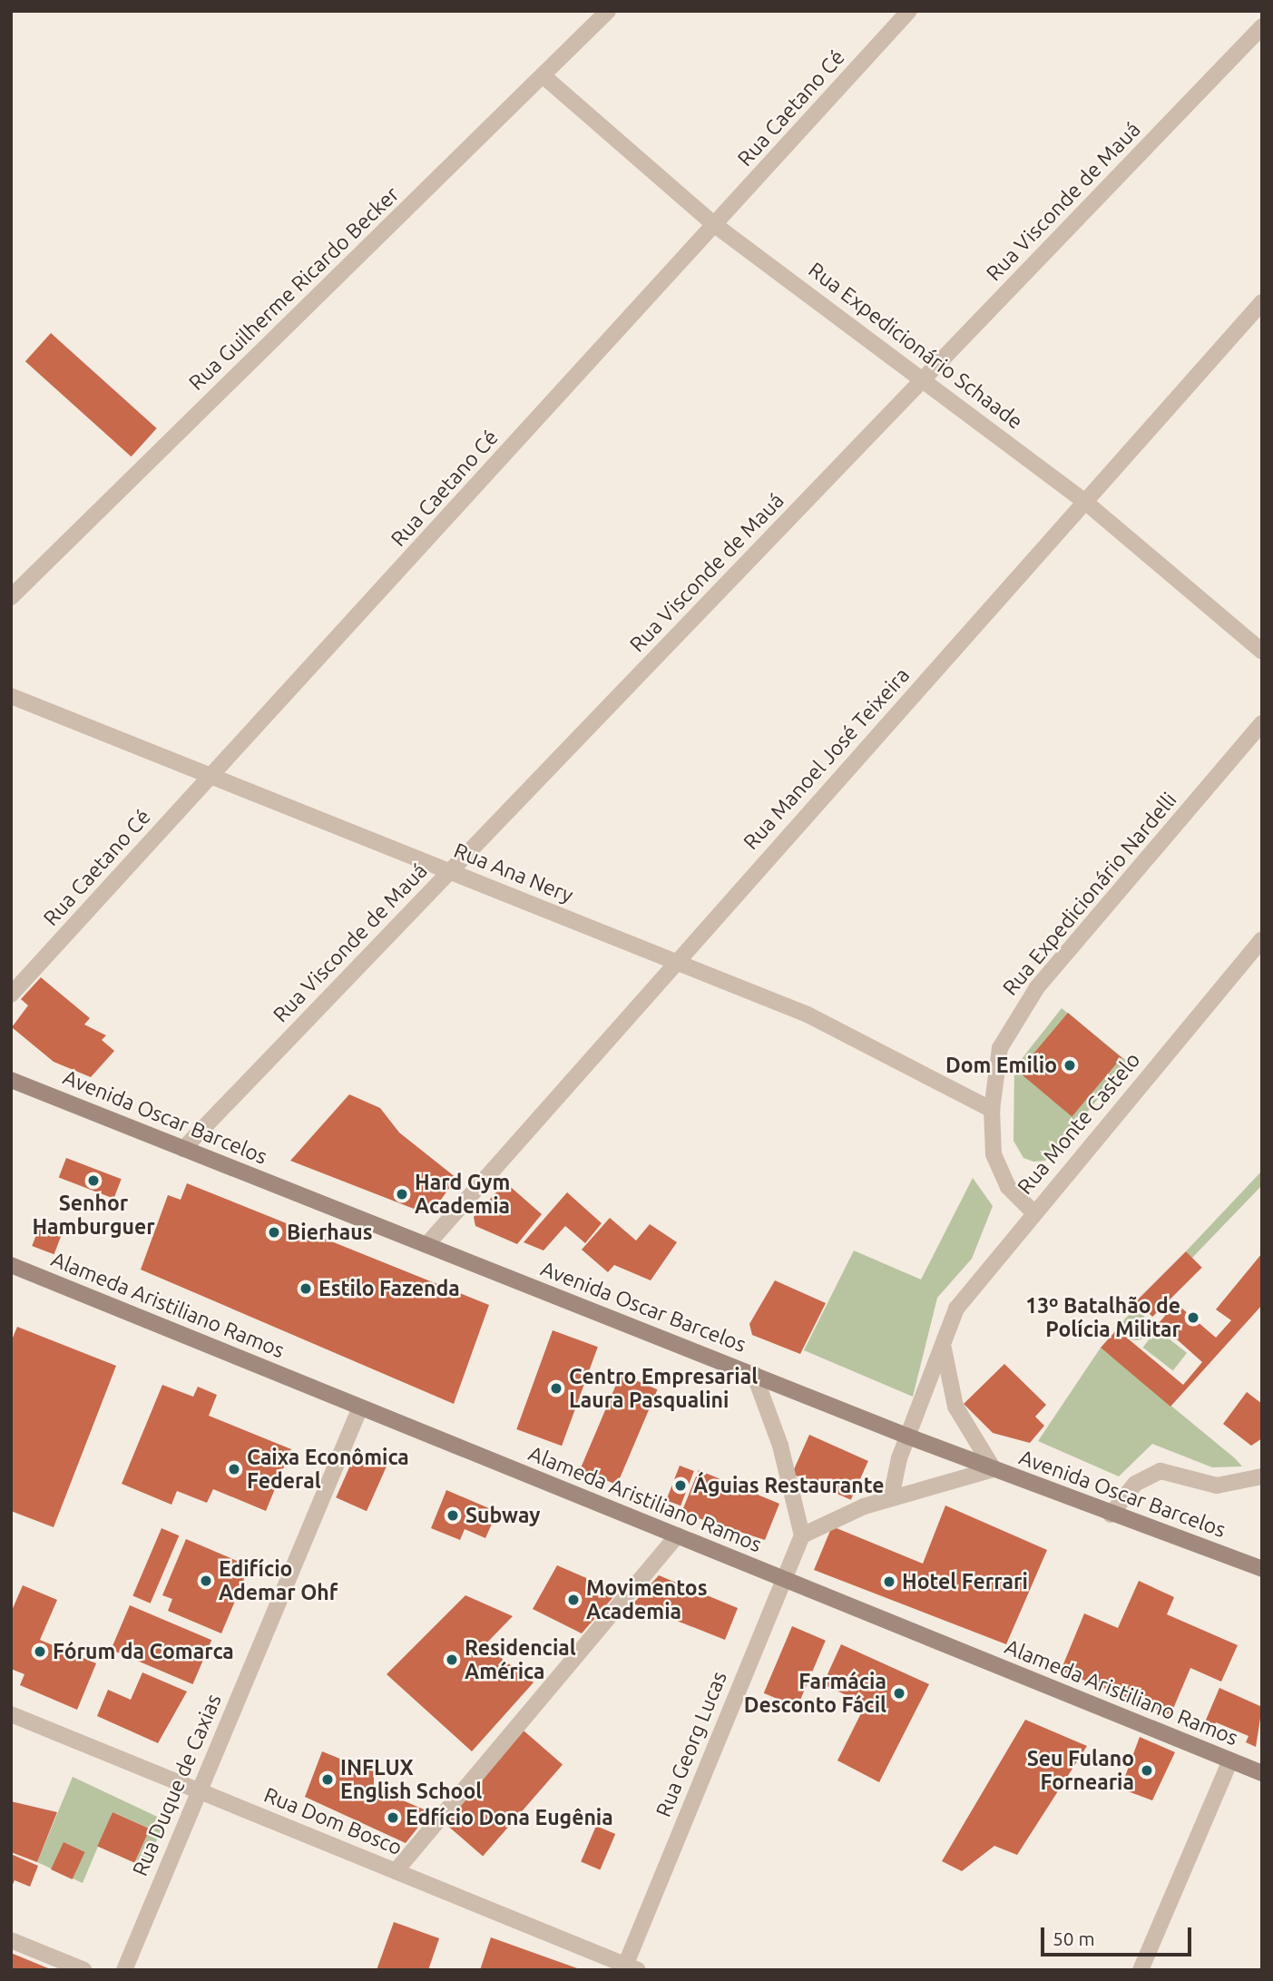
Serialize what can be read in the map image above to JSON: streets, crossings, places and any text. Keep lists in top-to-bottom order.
{
  "streets": {
    "main road": ["Avenida Oscar Barcelos", "Alameda Aristiliano Ramos"],
    "street": [
      "Rua Caetano Cé",
      "Rua Visconde de Mauá",
      "Rua Guilherme Ricardo Becker",
      "Rua Expedicionário Schaade",
      "Rua Manoel José Teixeira",
      "Rua Ana Nery",
      "Rua Expedicionário Nardelli",
      "Rua Monte Castelo",
      "Rua Georg Lucas",
      "Rua Duque de Caxias",
      "Rua Dom Bosco"
    ]
  },
  "crossings": [
    ["Rua Caetano Cé", "Rua Expedicionário Schaade"],
    ["Rua Caetano Cé", "Rua Ana Nery"],
    ["Rua Visconde de Mauá", "Rua Expedicionário Schaade"],
    ["Rua Visconde de Mauá", "Rua Ana Nery"],
    ["Rua Visconde de Mauá", "Avenida Oscar Barcelos"],
    ["Rua Guilherme Ricardo Becker", "Rua Expedicionário Schaade"],
    ["Rua Expedicionário Schaade", "Rua Manoel José Teixeira"],
    ["Rua Manoel José Teixeira", "Rua Ana Nery"],
    ["Rua Manoel José Teixeira", "Avenida Oscar Barcelos"],
    ["Rua Ana Nery", "Rua Expedicionário Nardelli"],
    ["Rua Expedicionário Nardelli", "Rua Monte Castelo"],
    ["Avenida Oscar Barcelos", "Rua Monte Castelo"],
    ["Alameda Aristiliano Ramos", "Rua Georg Lucas"],
    ["Alameda Aristiliano Ramos", "Rua Duque de Caxias"],
    ["Rua Georg Lucas", "Rua Dom Bosco"],
    ["Rua Duque de Caxias", "Rua Dom Bosco"]
  ],
  "places": [
    "Dom Emilio",
    "Senhor Hamburguer",
    "Hard Gym Academia",
    "Bierhaus",
    "Estilo Fazenda",
    "13º Batalhão de Polícia Militar",
    "Centro Empresarial Laura Pasqualini",
    "Caixa Econômica Federal",
    "Águias Restaurante",
    "Subway",
    "Edifício Ademar Ohf",
    "Hotel Ferrari",
    "Movimentos Academia",
    "Fórum da Comarca",
    "Residencial América",
    "Farmácia Desconto Fácil",
    "Seu Fulano Fornearia",
    "INFLUX English School",
    "Edfício Dona Eugênia"
  ],
  "scale_bar": "50 m"
}
